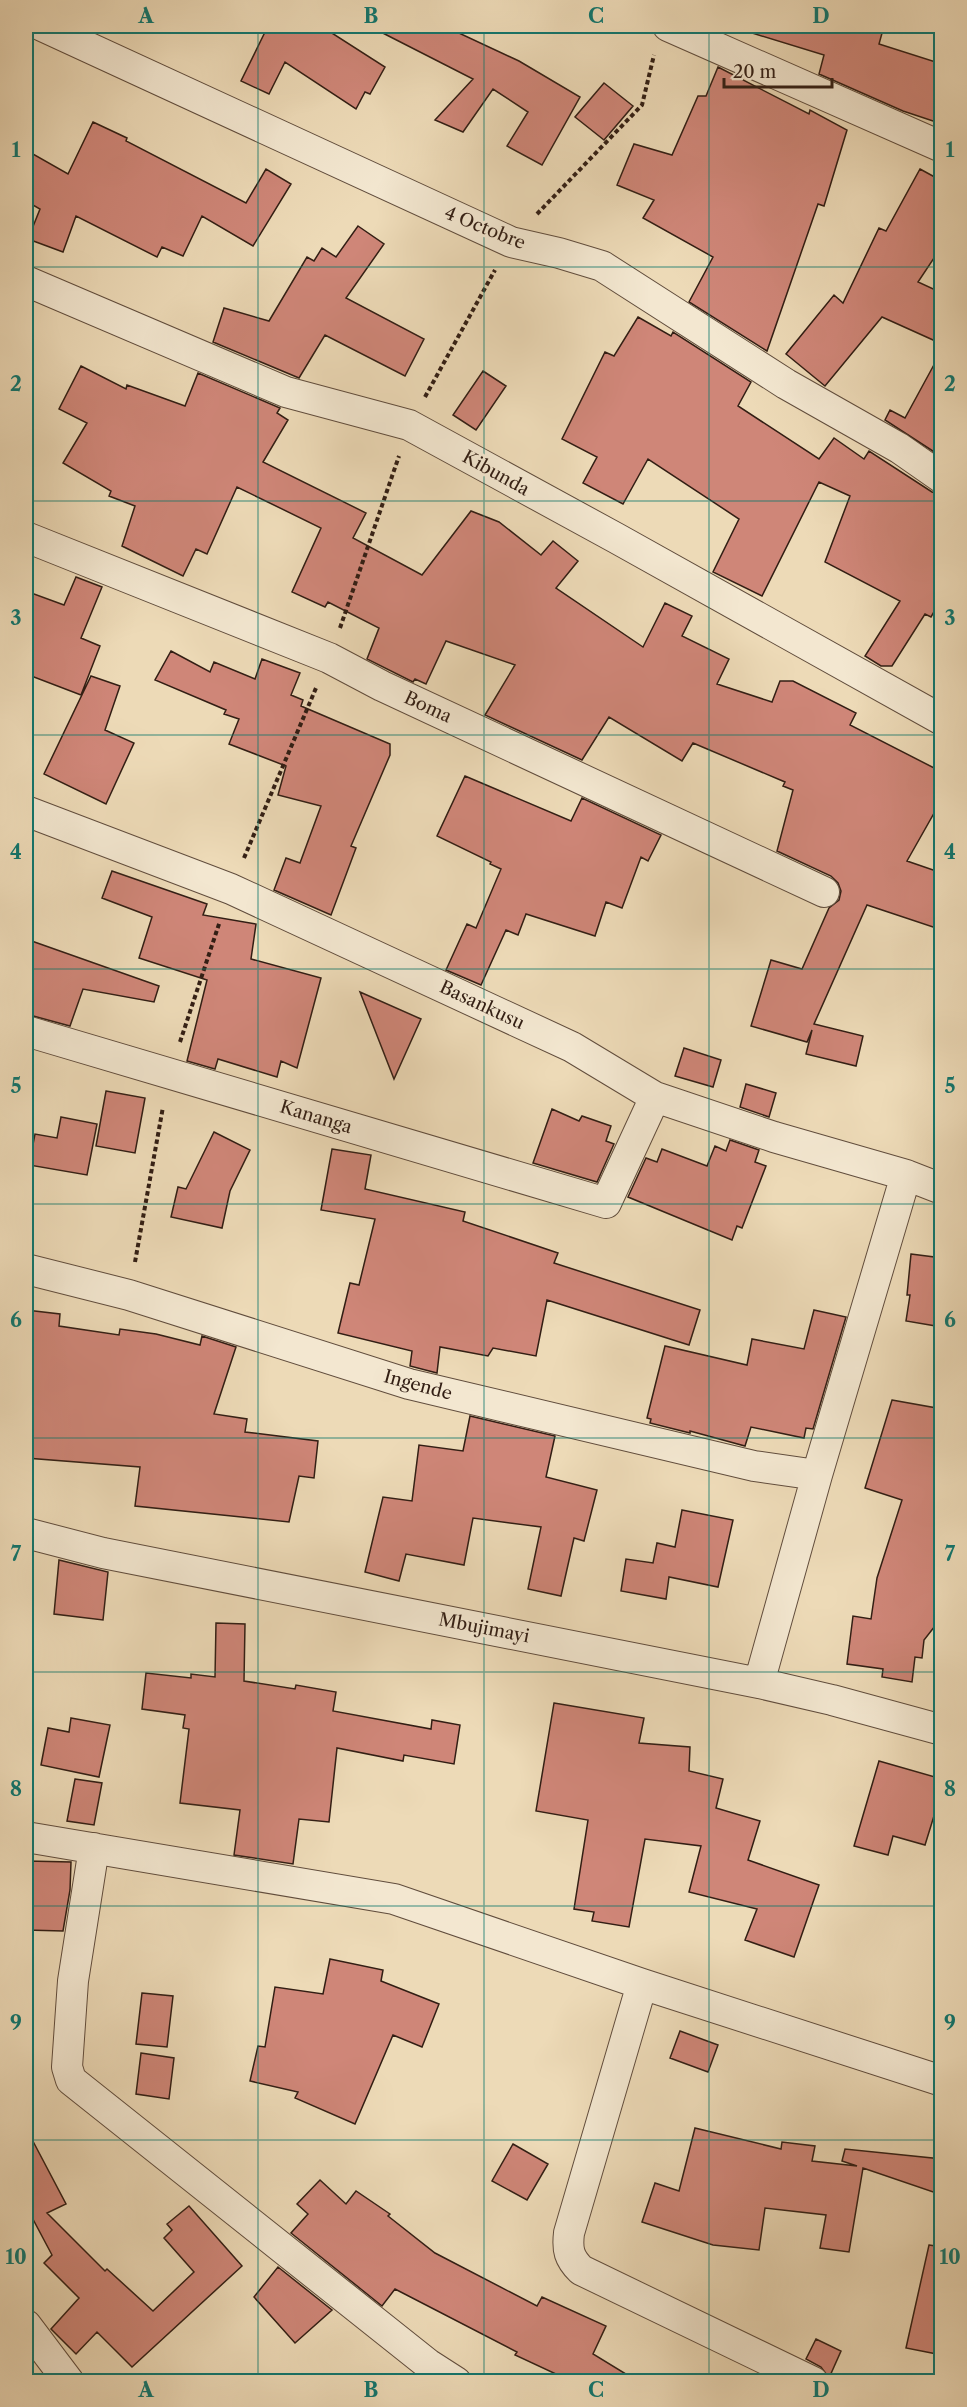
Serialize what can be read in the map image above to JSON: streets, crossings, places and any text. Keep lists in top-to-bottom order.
{
  "streets": {
    "street": [
      "4 Octobre",
      "Kibunda",
      "Boma",
      "Basankusu",
      "Kananga",
      "Ingende",
      "Mbujimayi"
    ]
  },
  "crossings": [
    ["Basankusu", "Kananga"]
  ],
  "scale_bar": "20 m",
  "grid": {
    "columns": [
      "A",
      "B",
      "C",
      "D"
    ],
    "rows": [
      "1",
      "2",
      "3",
      "4",
      "5",
      "6",
      "7",
      "8",
      "9",
      "10"
    ]
  }
}
